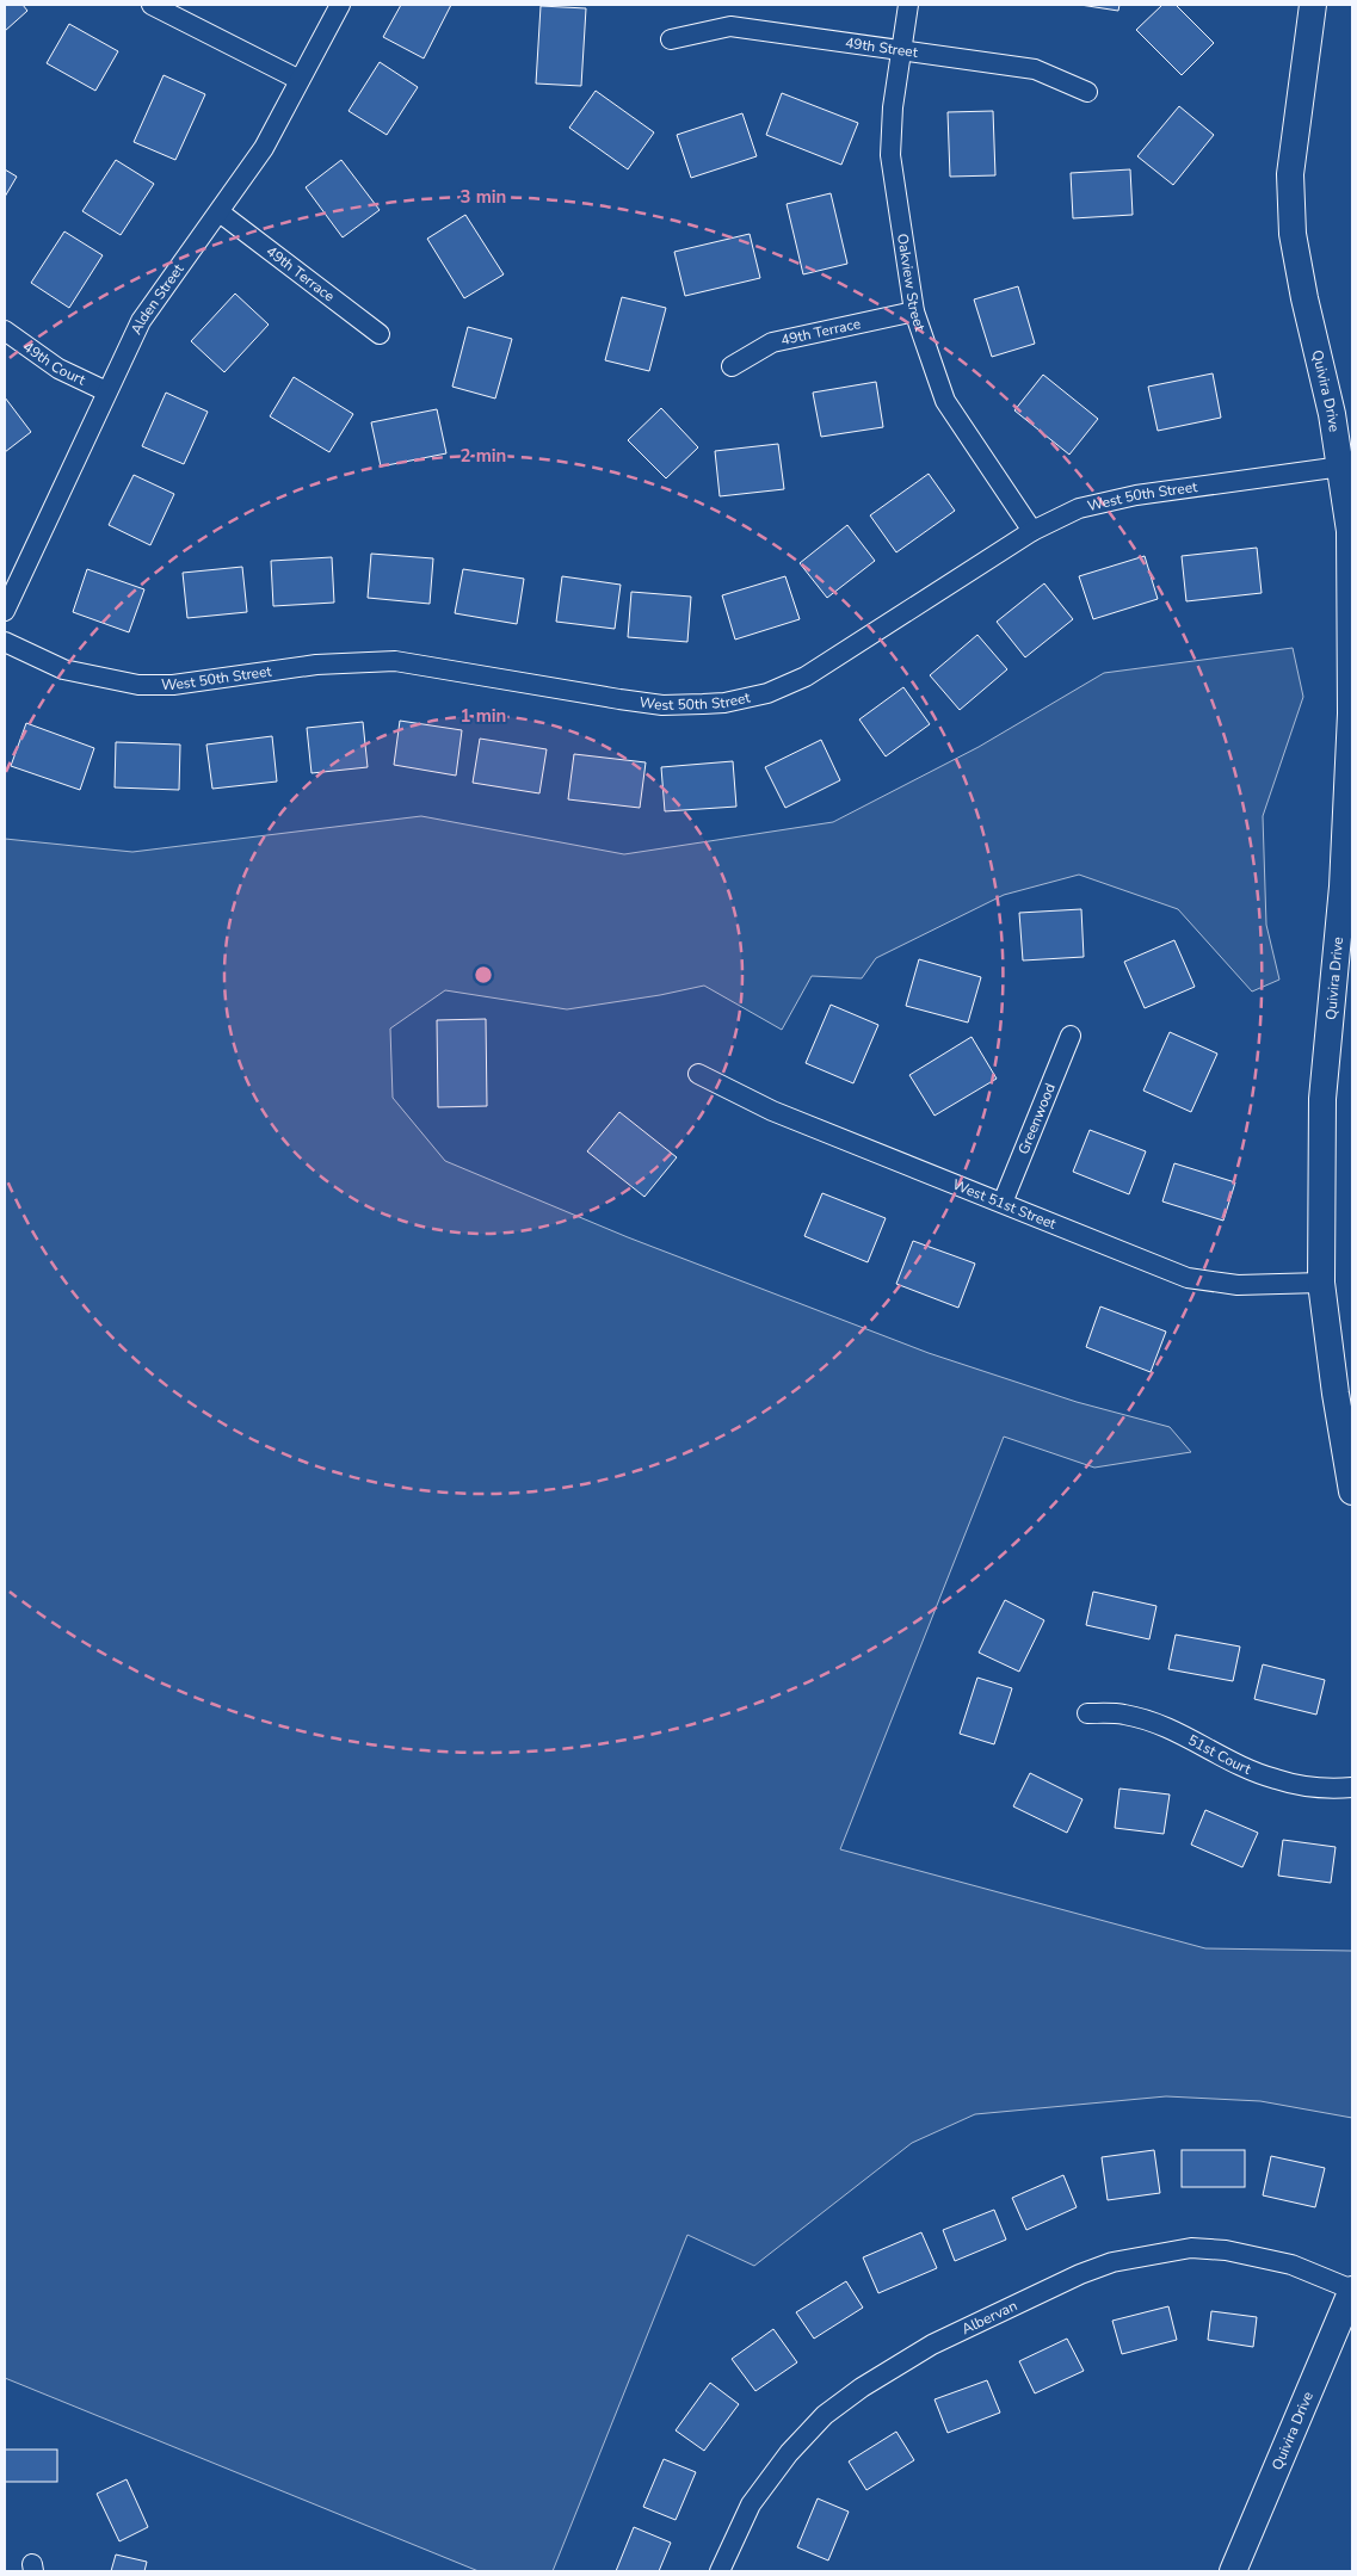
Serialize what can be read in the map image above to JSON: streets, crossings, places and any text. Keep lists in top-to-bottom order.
{
  "streets": {
    "main road": ["Quivira Drive"],
    "street": [
      "49th Street",
      "49th Terrace",
      "Oakview Street",
      "Alden Street",
      "49th Court",
      "West 50th Street",
      "Greenwood",
      "West 51st Street",
      "51st Court",
      "Albervan"
    ]
  },
  "crossings": [
    ["49th Street", "Oakview Street"],
    ["49th Terrace", "Oakview Street"],
    ["49th Terrace", "Alden Street"],
    ["Oakview Street", "West 50th Street"],
    ["Alden Street", "49th Court"],
    ["Quivira Drive", "West 50th Street"],
    ["Quivira Drive", "West 51st Street"],
    ["Quivira Drive", "Albervan"],
    ["Greenwood", "West 51st Street"]
  ],
  "rings": ["3 min", "2 min", "1 min"]
}
